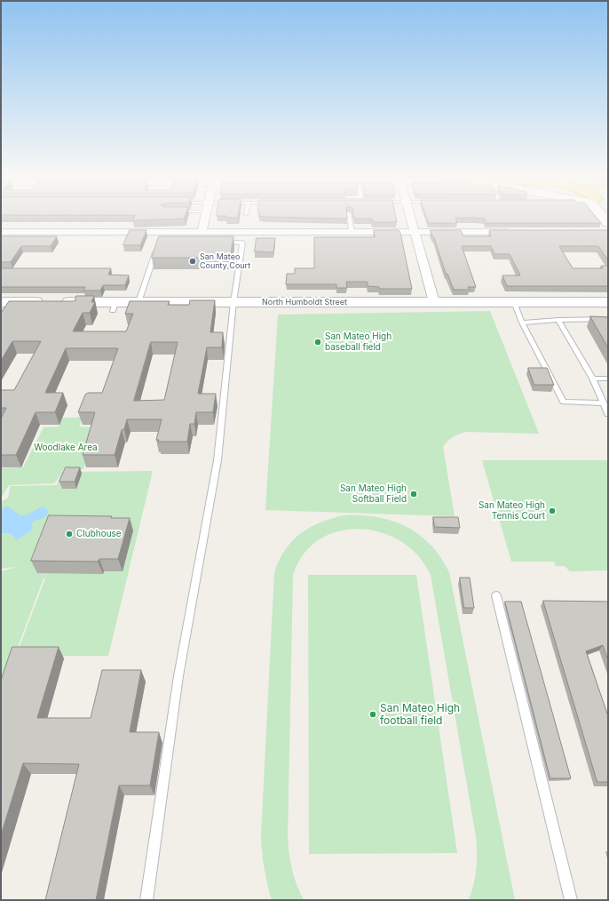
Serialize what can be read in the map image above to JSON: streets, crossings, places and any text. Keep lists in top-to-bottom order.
{
  "streets": {
    "street": ["North Humboldt Street"]
  },
  "parks": ["Woodlake Area"],
  "places": [
    "San Mateo County Court",
    "San Mateo High baseball field",
    "San Mateo High Softball Field",
    "San Mateo High Tennis Court",
    "Clubhouse",
    "San Mateo High football field"
  ]
}
